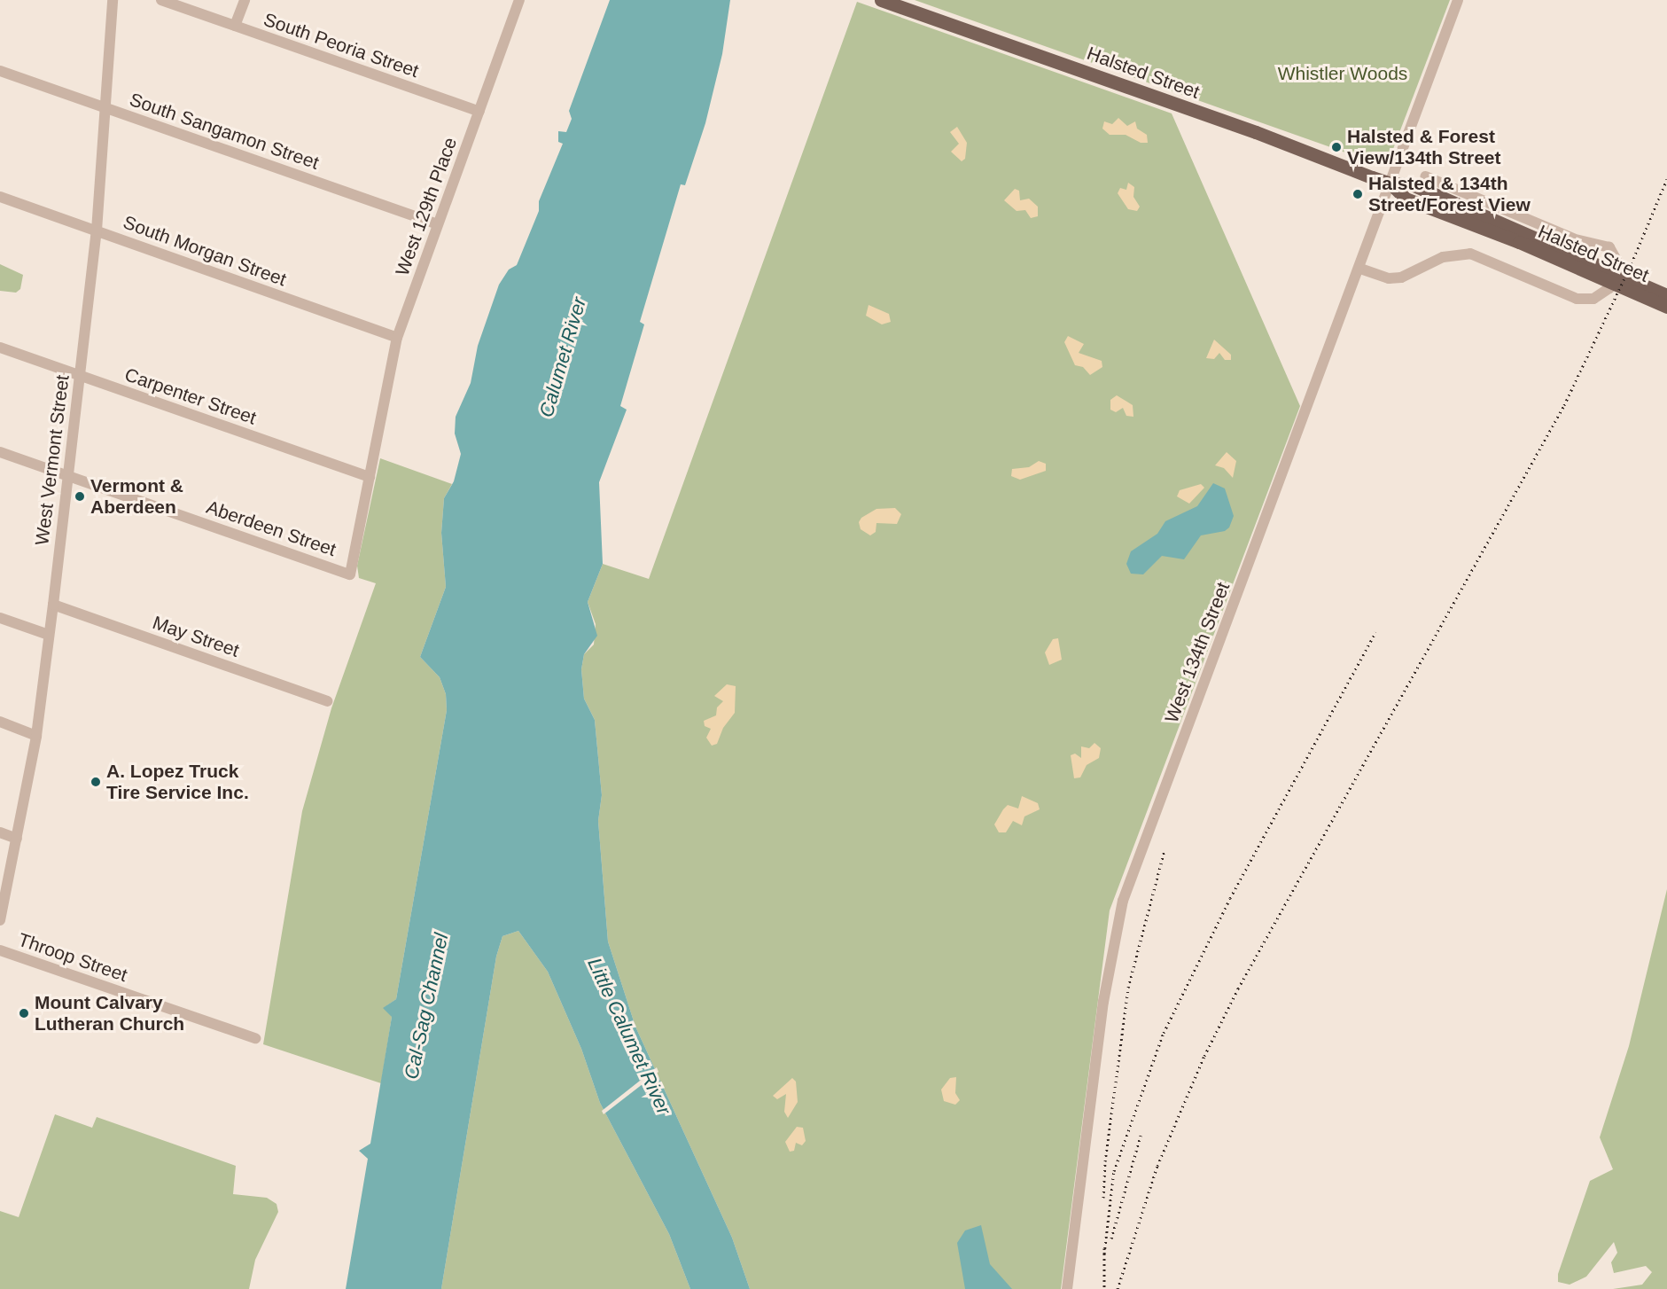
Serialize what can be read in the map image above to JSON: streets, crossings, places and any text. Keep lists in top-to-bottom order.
{
  "streets": {
    "main road": ["Halsted Street"],
    "street": [
      "South Peoria Street",
      "South Sangamon Street",
      "West 129th Place",
      "South Morgan Street",
      "Carpenter Street",
      "West Vermont Street",
      "Aberdeen Street",
      "May Street",
      "West 134th Street",
      "Throop Street"
    ]
  },
  "crossings": [
    ["South Peoria Street", "West 129th Place"],
    ["Halsted Street", "West 134th Street"],
    ["South Sangamon Street", "West 129th Place"],
    ["South Sangamon Street", "West Vermont Street"],
    ["West 129th Place", "South Morgan Street"],
    ["West 129th Place", "Carpenter Street"],
    ["West 129th Place", "Aberdeen Street"],
    ["South Morgan Street", "West Vermont Street"],
    ["Carpenter Street", "West Vermont Street"],
    ["West Vermont Street", "Aberdeen Street"],
    ["West Vermont Street", "May Street"]
  ],
  "water": ["Calumet River", "Cal-Sag Channel", "Little Calumet River"],
  "parks": ["Whistler Woods"],
  "places": [
    "Halsted & Forest View/134th Street",
    "Halsted & 134th Street/Forest View",
    "Vermont & Aberdeen",
    "A. Lopez Truck Tire Service Inc.",
    "Mount Calvary Lutheran Church"
  ]
}
